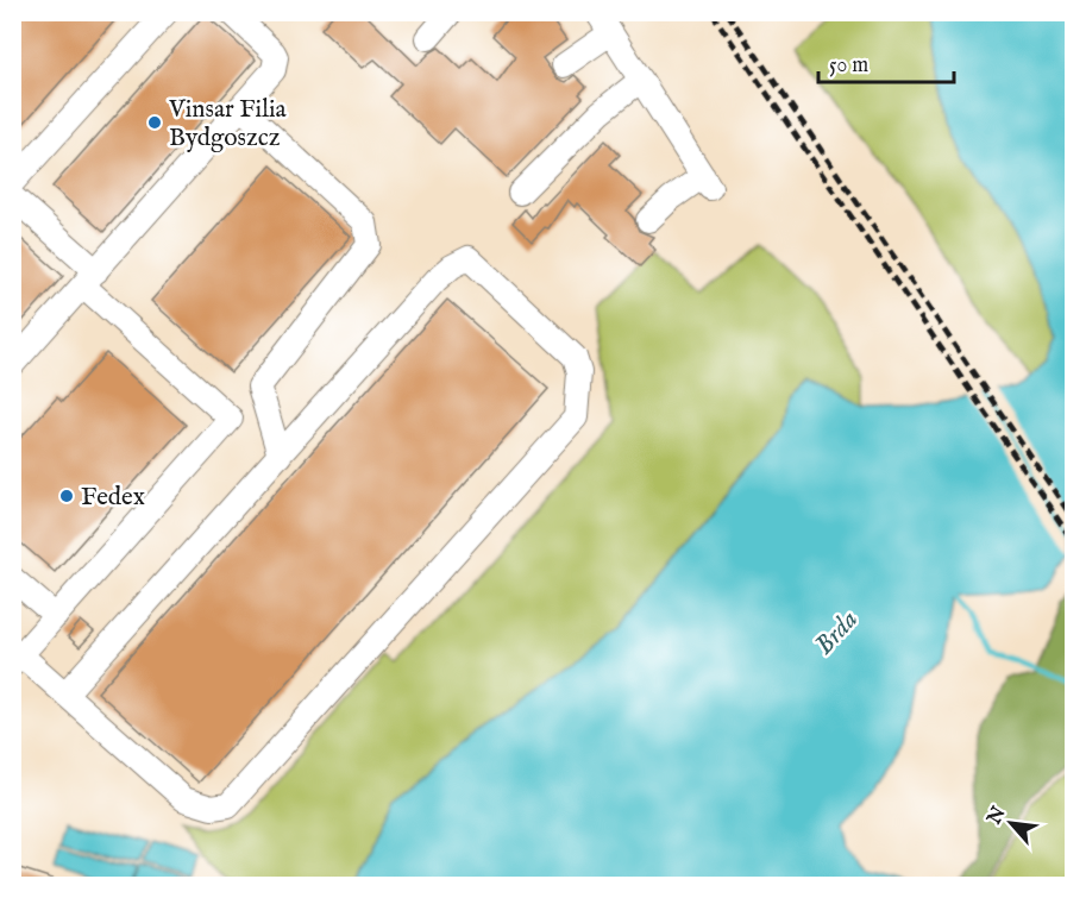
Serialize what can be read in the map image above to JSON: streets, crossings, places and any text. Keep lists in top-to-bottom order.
{
  "water": ["Brda"],
  "places": ["Vinsar Filia Bydgoszcz", "Fedex"],
  "scale_bar": "50 m",
  "north": "top left"
}
